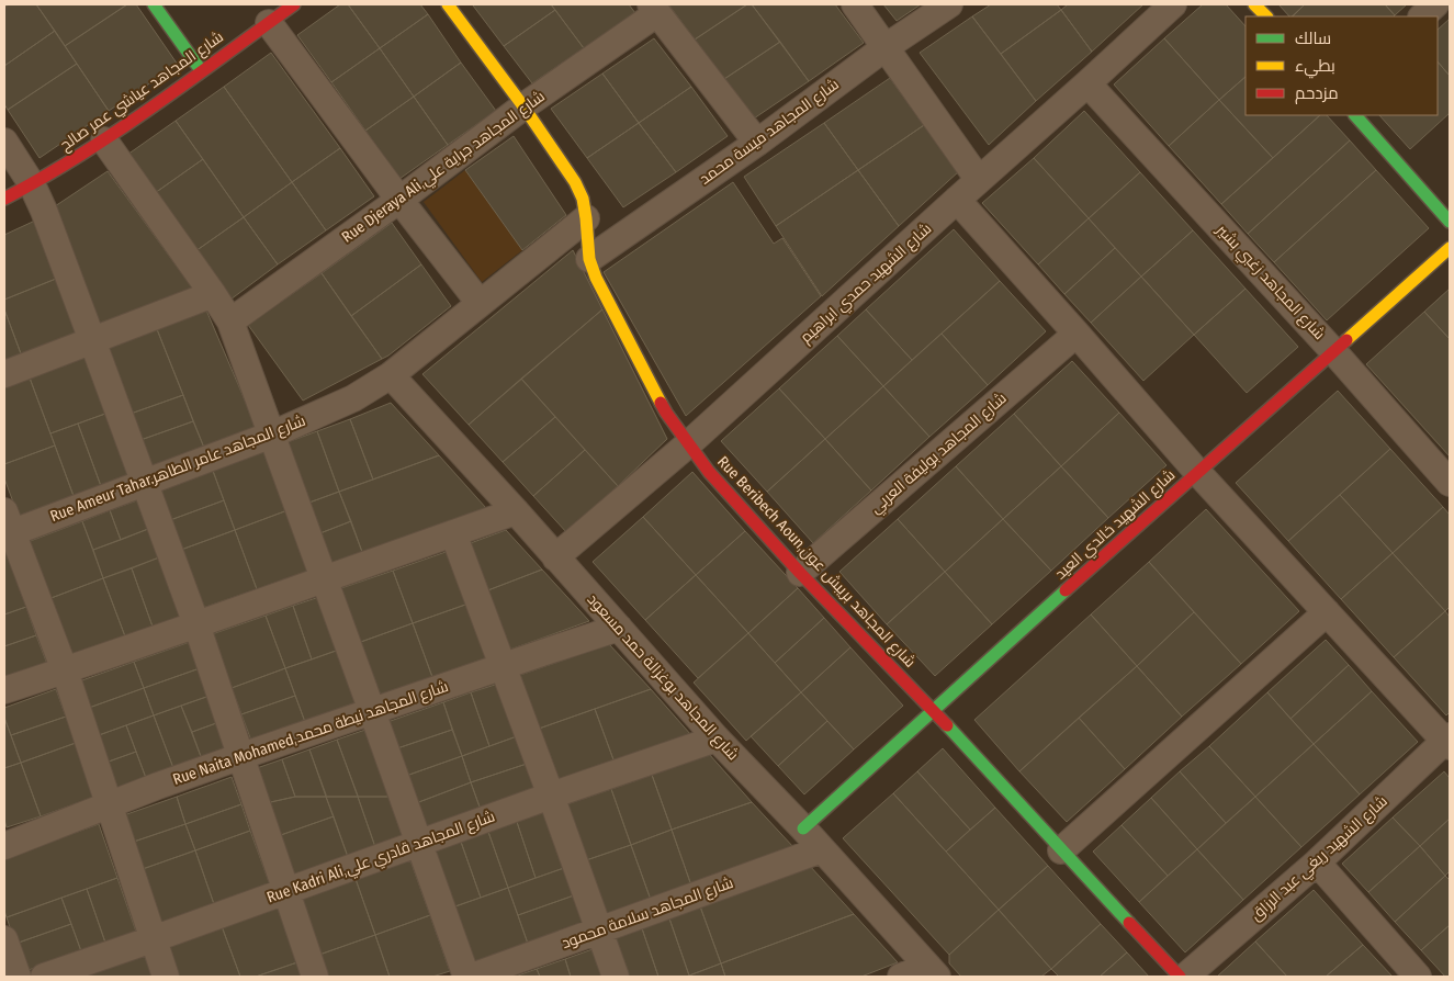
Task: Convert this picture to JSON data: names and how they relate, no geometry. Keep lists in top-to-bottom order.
{
  "streets": {
    "street": [
      "شارع المجاهد عياشي عمر صالح",
      "شارع المجاهد ميسة محمد",
      "Rue Djeraya Ali,شارع المجاهد جراية علي",
      "شارع المجاهد زغبي بشير",
      "شارع الشهيد حمدي ابراهيم",
      "شارع المجاهد بوليفة العربي",
      "Rue Ameur Tahar,شارع المجاهد عامر الطاهر",
      "شارع الشهيد خالدي العيد",
      "Rue Beribech Aoun,شارع المجاهد بريبش عون",
      "شارع المجاهد بوغزالة حمد مسعود",
      "Rue Naita Mohamed,شارع المجاهد نيطة محمد",
      "Rue Kadri Ali,شارع المجاهد قادري علي",
      "شارع الشهيد ريغي عبد الرزاق",
      "شارع المجاهد سلامة محمود"
    ]
  },
  "crossings": [
    ["شارع المجاهد ميسة محمد", "Rue Beribech Aoun,شارع المجاهد بريبش عون"],
    ["Rue Djeraya Ali,شارع المجاهد جراية علي", "Rue Beribech Aoun,شارع المجاهد بريبش عون"],
    ["شارع المجاهد زغبي بشير", "شارع الشهيد حمدي ابراهيم"],
    ["شارع المجاهد زغبي بشير", "شارع الشهيد خالدي العيد"],
    ["شارع الشهيد حمدي ابراهيم", "Rue Beribech Aoun,شارع المجاهد بريبش عون"],
    ["شارع الشهيد حمدي ابراهيم", "شارع المجاهد بوغزالة حمد مسعود"],
    ["شارع المجاهد بوليفة العربي", "Rue Beribech Aoun,شارع المجاهد بريبش عون"],
    ["Rue Ameur Tahar,شارع المجاهد عامر الطاهر", "Rue Beribech Aoun,شارع المجاهد بريبش عون"],
    ["Rue Ameur Tahar,شارع المجاهد عامر الطاهر", "شارع المجاهد بوغزالة حمد مسعود"],
    ["شارع الشهيد خالدي العيد", "Rue Beribech Aoun,شارع المجاهد بريبش عون"],
    ["شارع الشهيد خالدي العيد", "شارع المجاهد بوغزالة حمد مسعود"],
    ["شارع المجاهد بوغزالة حمد مسعود", "Rue Naita Mohamed,شارع المجاهد نيطة محمد"],
    ["شارع المجاهد بوغزالة حمد مسعود", "Rue Kadri Ali,شارع المجاهد قادري علي"],
    ["شارع المجاهد بوغزالة حمد مسعود", "شارع المجاهد سلامة محمود"]
  ],
  "legend": ["سالك", "بطيء", "مزدحم"]
}
